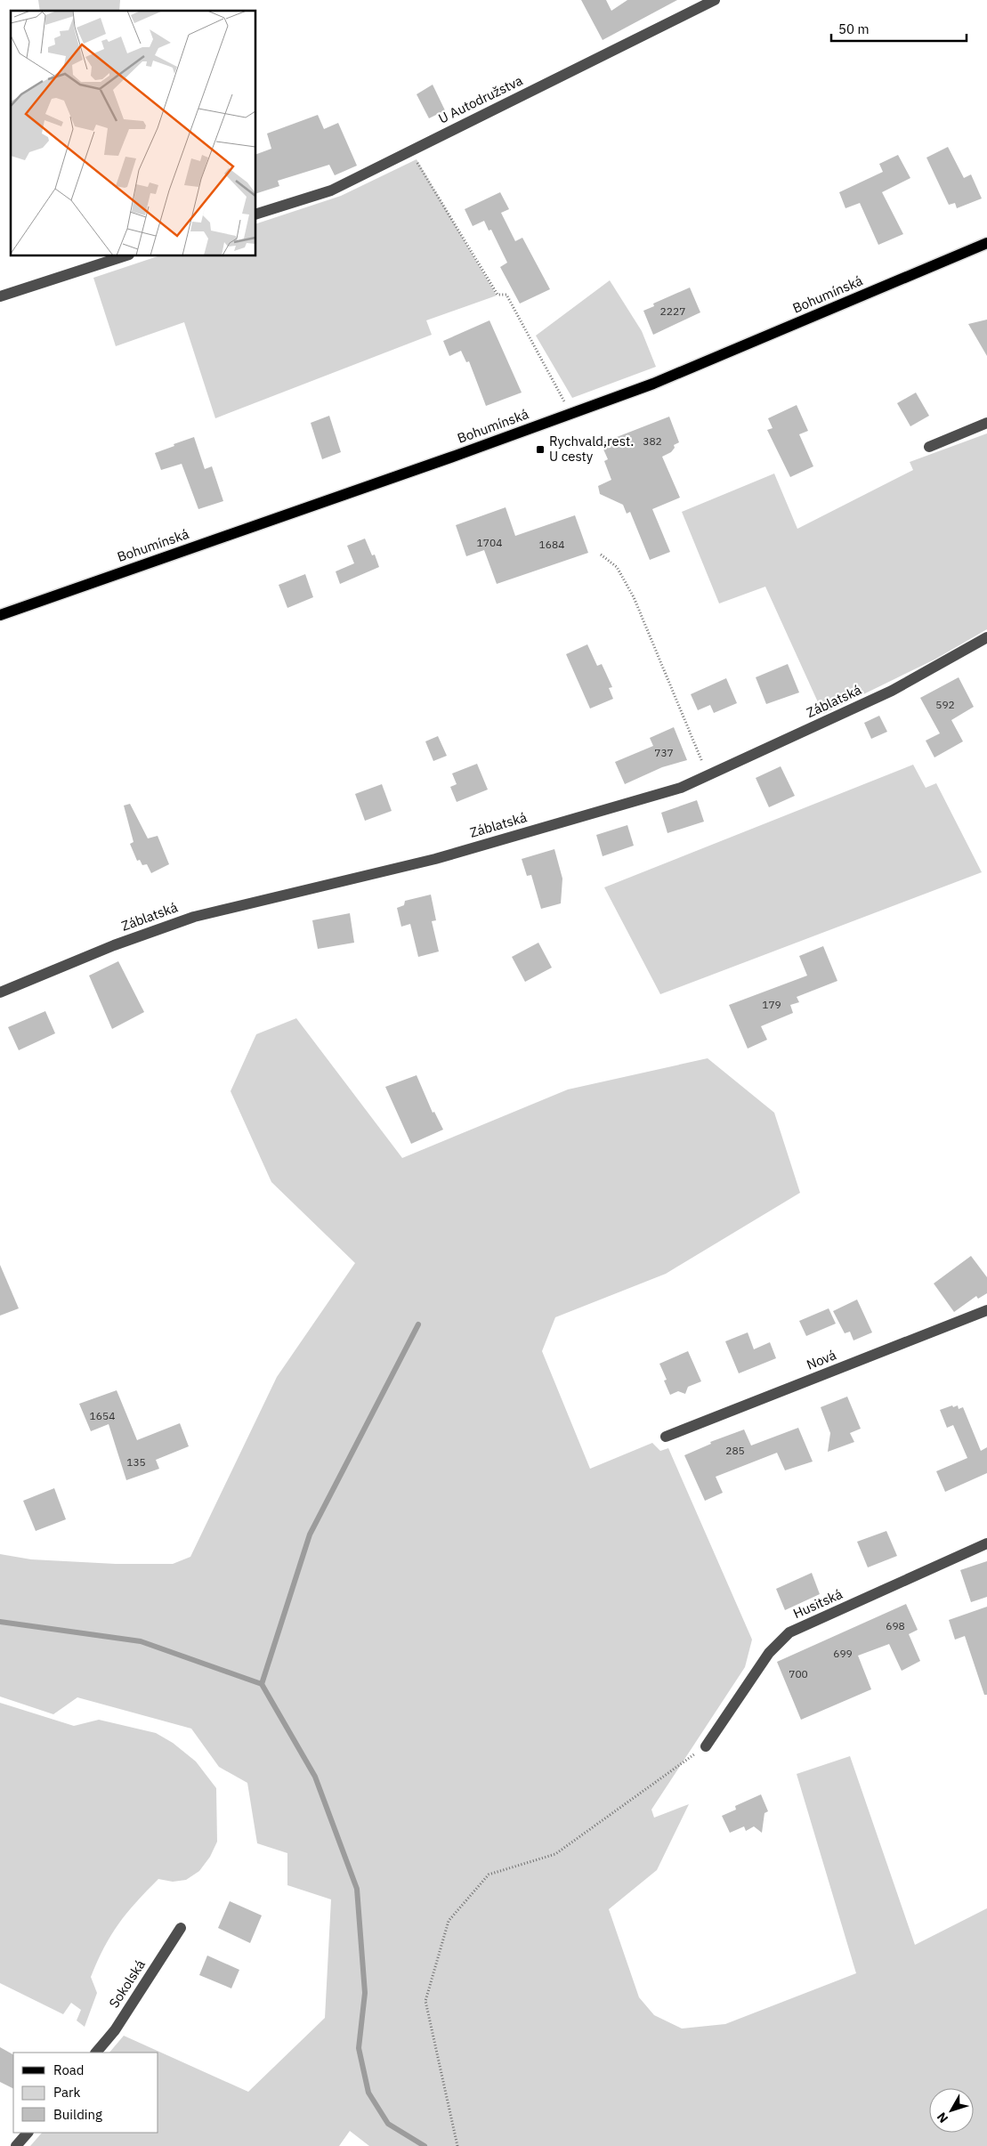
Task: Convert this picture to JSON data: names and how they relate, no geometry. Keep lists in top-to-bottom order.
{
  "streets": {
    "main road": ["Bohumínská"],
    "street": [
      "U Autodružstva",
      "Záblatská",
      "Nová",
      "Husitská",
      "Sokolská"
    ]
  },
  "places": {
    "transit": ["Rychvald,rest. U cesty"]
  },
  "house_numbers": [
    "2227",
    "382",
    "1704",
    "1684",
    "592",
    "737",
    "179",
    "1654",
    "285",
    "135",
    "698",
    "699",
    "700"
  ],
  "legend": ["Road", "Park", "Building"],
  "scale_bar": "50 m",
  "north": "bottom left"
}
